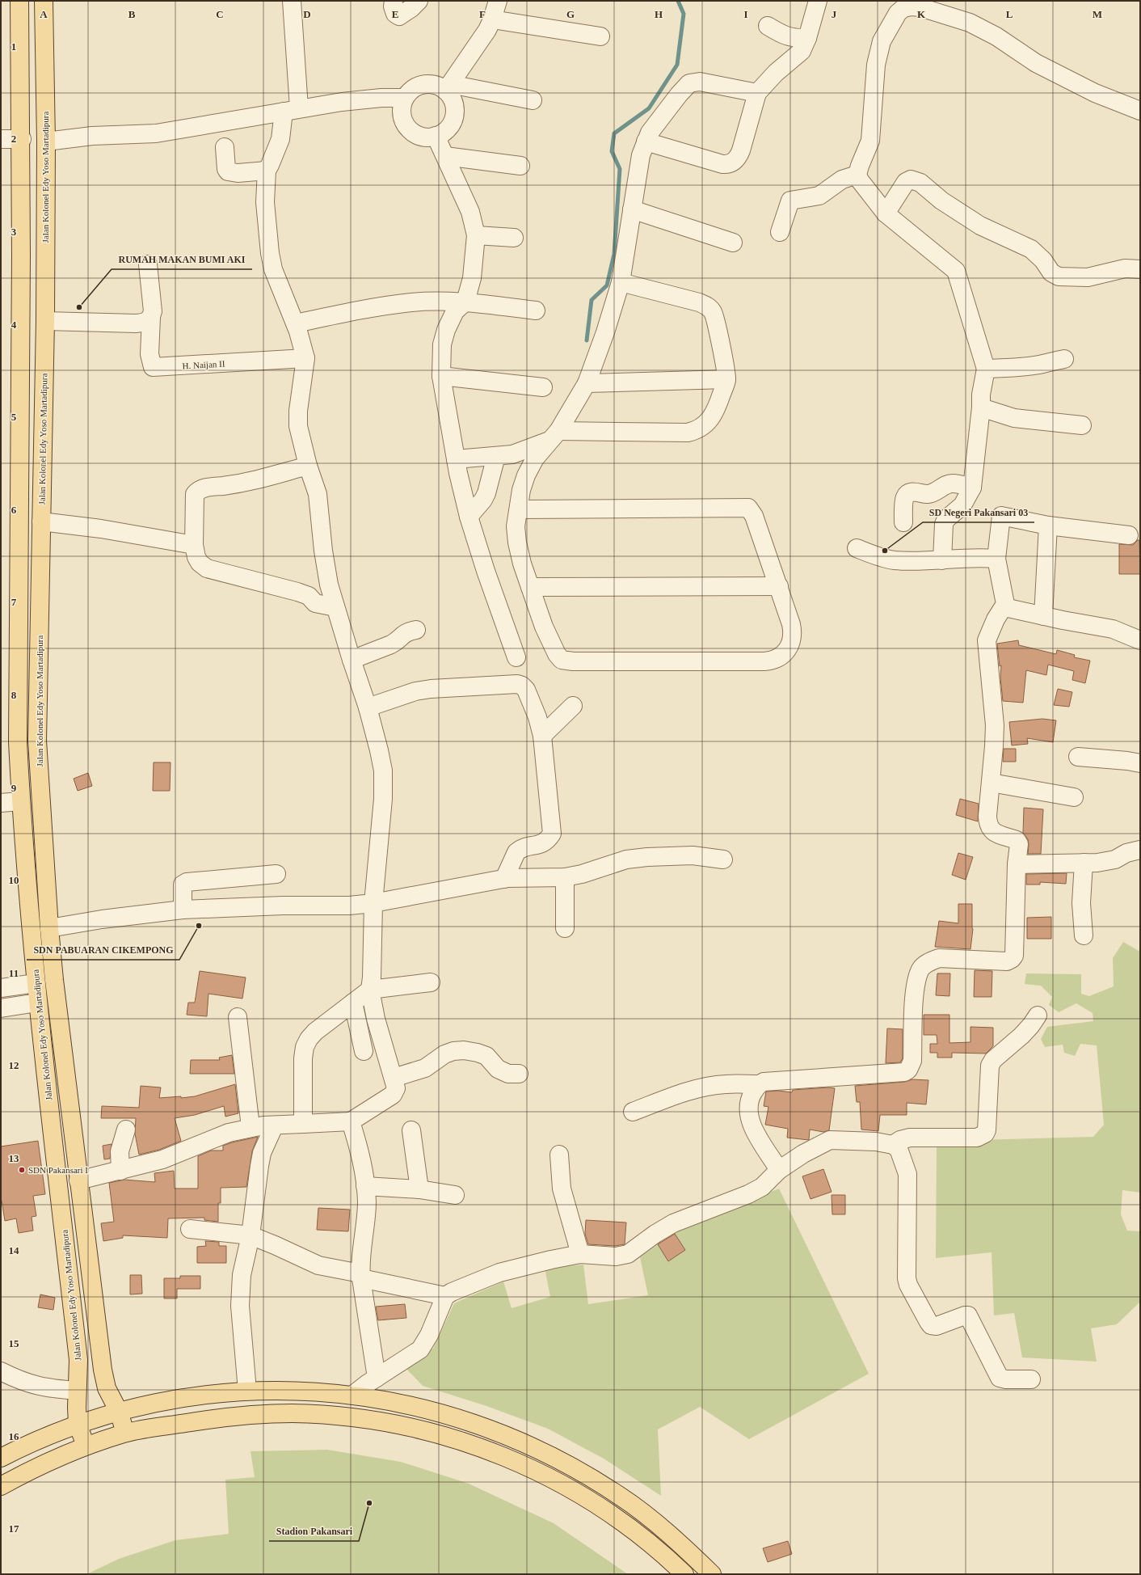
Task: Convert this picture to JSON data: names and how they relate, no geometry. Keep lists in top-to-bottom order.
{
  "streets": {
    "main road": ["Jalan Kolonel Edy Yoso Martadipura"],
    "street": ["H. Naijan II"]
  },
  "places": [
    "RUMAH MAKAN BUMI AKI",
    "SD Negeri Pakansari 03",
    "SDN PABUARAN CIKEMPONG",
    "SDN Pakansari I",
    "Stadion Pakansari"
  ],
  "grid": {
    "columns": [
      "A",
      "B",
      "C",
      "D",
      "E",
      "F",
      "G",
      "H",
      "I",
      "J",
      "K",
      "L",
      "M"
    ],
    "rows": [
      "1",
      "2",
      "3",
      "4",
      "5",
      "6",
      "7",
      "8",
      "9",
      "10",
      "11",
      "12",
      "13",
      "14",
      "15",
      "16",
      "17"
    ]
  }
}
